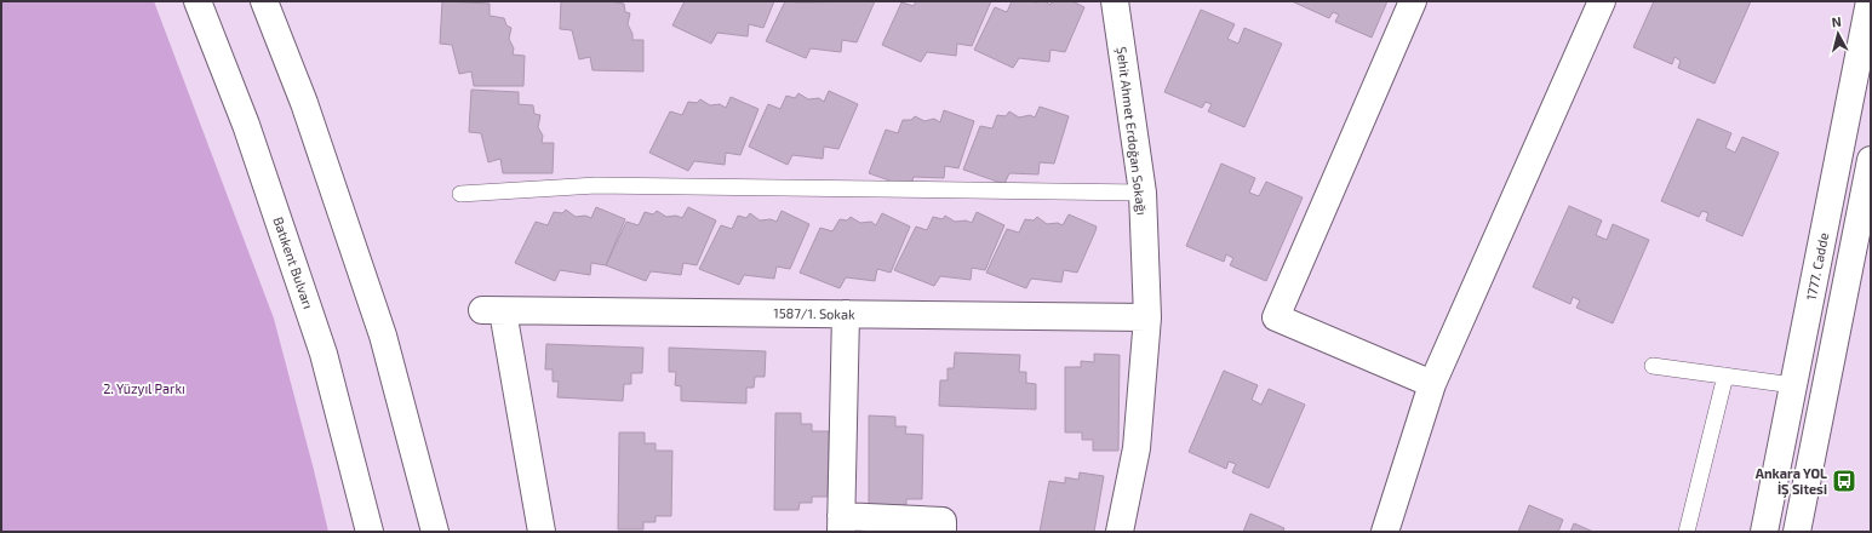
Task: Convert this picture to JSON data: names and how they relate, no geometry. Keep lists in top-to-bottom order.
{
  "streets": {
    "street": [
      "Şehit Ahmet Erdoğan Sokağı",
      "Batıkent Bulvarı",
      "1777. Cadde",
      "1587/1. Sokak"
    ]
  },
  "crossings": [
    ["Şehit Ahmet Erdoğan Sokağı", "1587/1. Sokak"]
  ],
  "parks": ["2. Yüzyıl Parkı"],
  "places": {
    "bus stop": ["Ankara YOL İŞ Sitesi"]
  },
  "north": "top"
}
